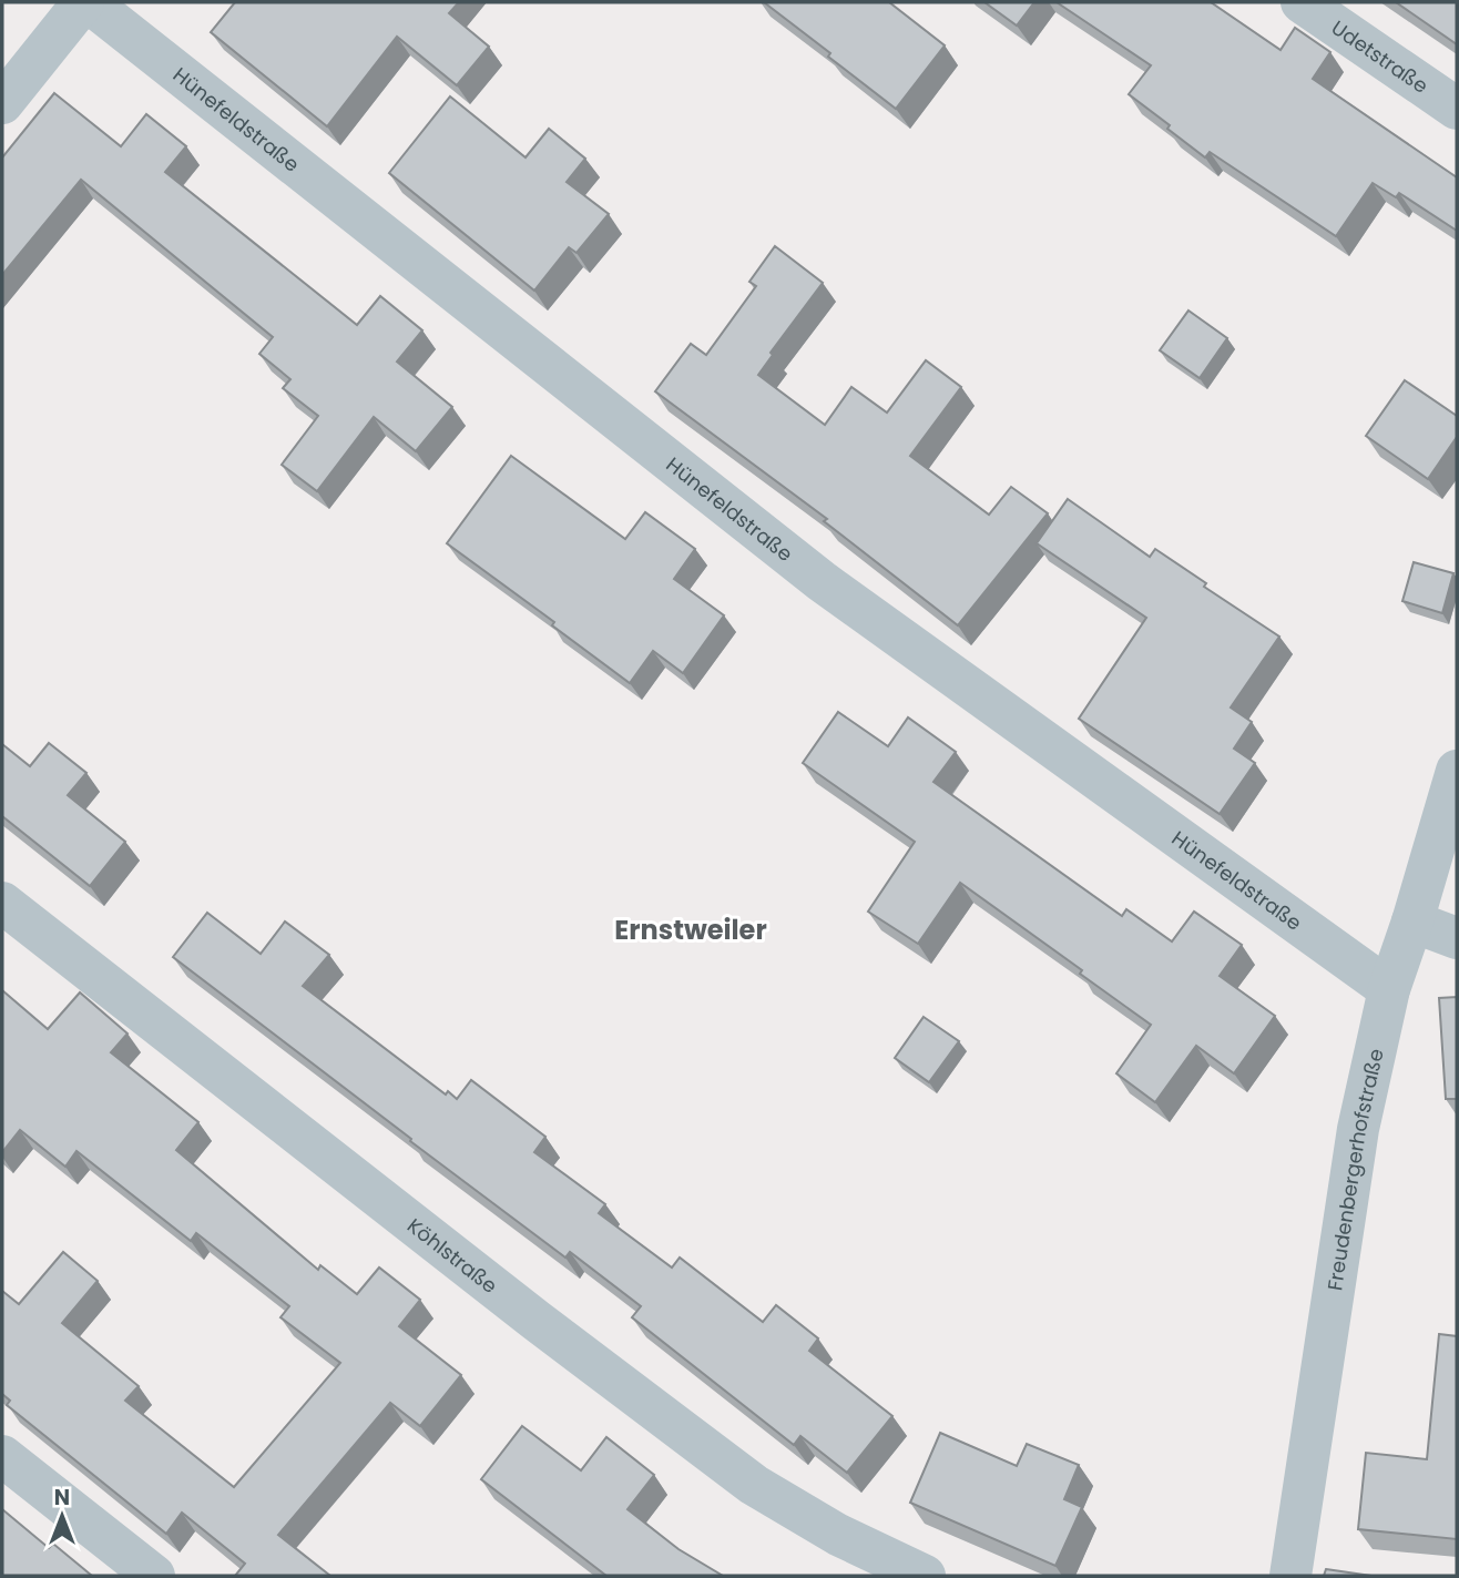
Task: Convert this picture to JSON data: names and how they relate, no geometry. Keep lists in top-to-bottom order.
{
  "streets": {
    "street": [
      "Udetstraße",
      "Hünefeldstraße",
      "Freudenbergerhofstraße",
      "Köhlstraße"
    ]
  },
  "crossings": [
    ["Hünefeldstraße", "Freudenbergerhofstraße"]
  ],
  "districts": ["Ernstweiler"],
  "north": "top"
}
